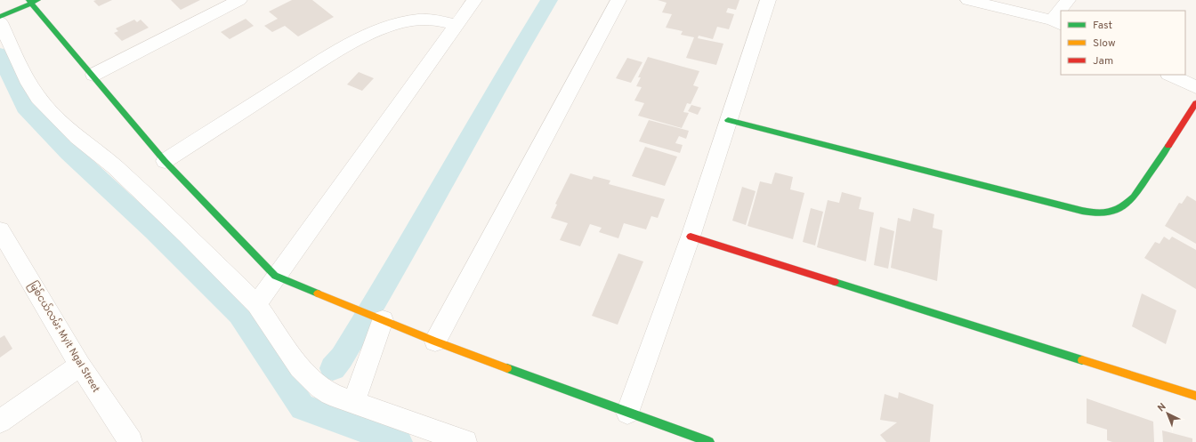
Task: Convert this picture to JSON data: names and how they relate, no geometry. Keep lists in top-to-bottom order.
{
  "streets": {
    "street": ["မြစ်ငယ်လမ်း Myit Ngal Street"]
  },
  "legend": ["Fast", "Slow", "Jam"],
  "north": "top left"
}
